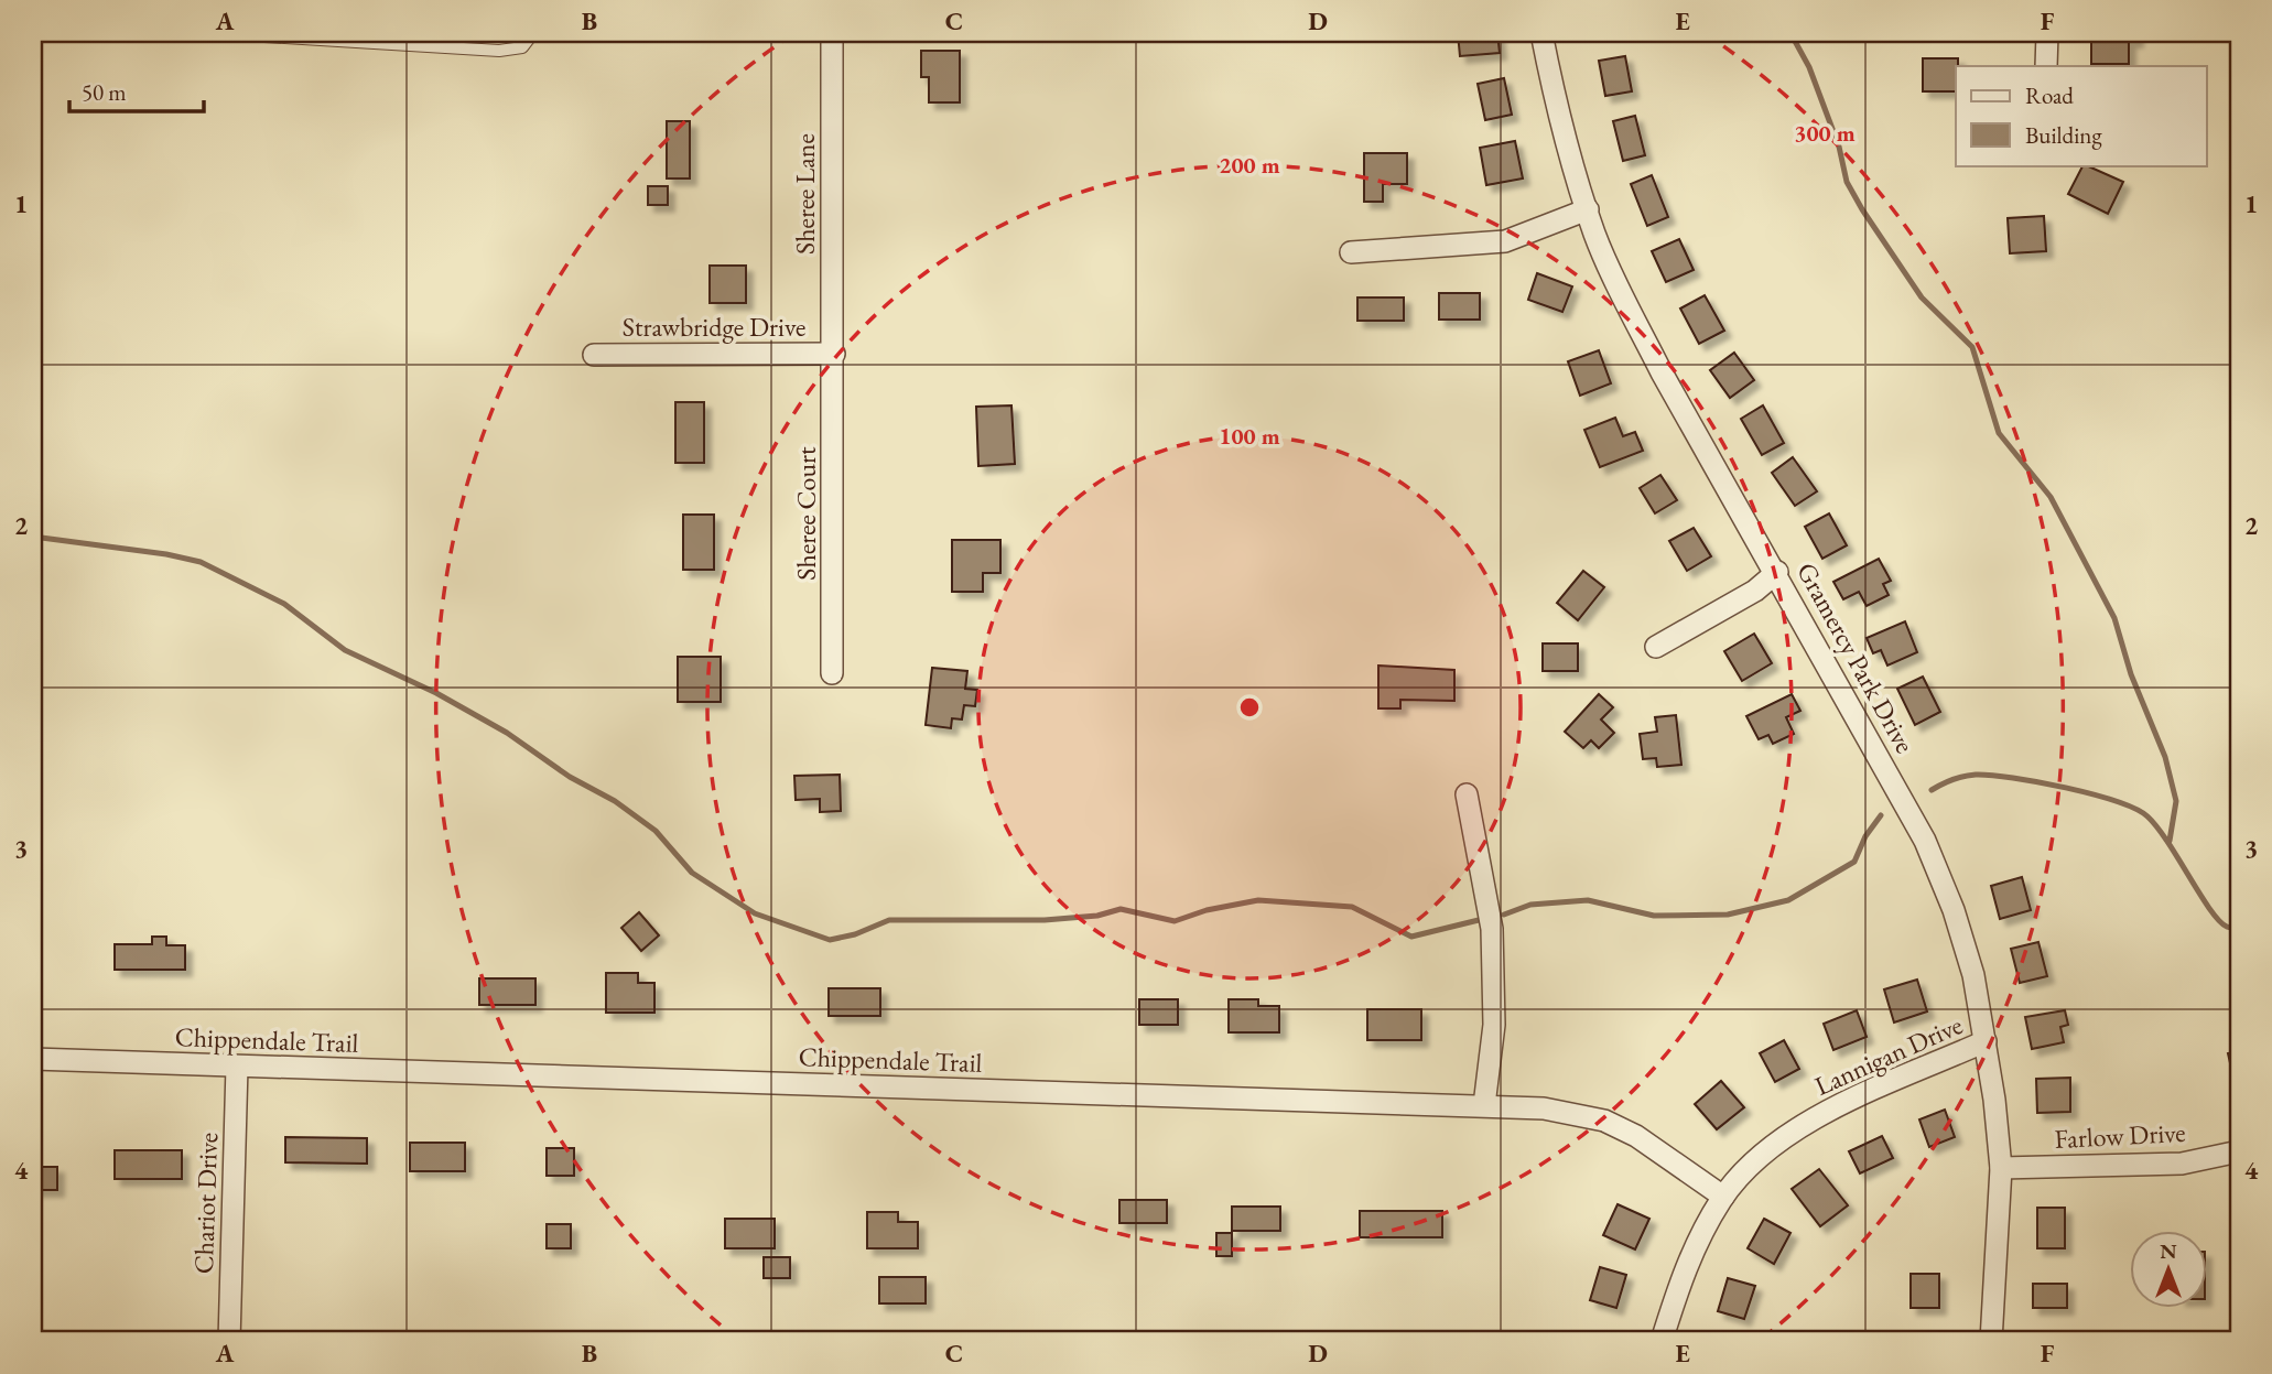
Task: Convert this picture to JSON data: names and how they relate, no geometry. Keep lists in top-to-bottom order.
{
  "streets": {
    "street": [
      "Sheree Lane",
      "Strawbridge Drive",
      "Sheree Court",
      "Gramercy Park Drive",
      "Chippendale Trail",
      "Lannigan Drive",
      "Farlow Drive",
      "Chariot Drive"
    ]
  },
  "crossings": [
    ["Sheree Lane", "Strawbridge Drive"],
    ["Sheree Lane", "Sheree Court"],
    ["Strawbridge Drive", "Sheree Court"],
    ["Gramercy Park Drive", "Lannigan Drive"],
    ["Gramercy Park Drive", "Farlow Drive"],
    ["Chippendale Trail", "Lannigan Drive"],
    ["Chippendale Trail", "Chariot Drive"]
  ],
  "legend": ["Road", "Building"],
  "scale_bar": "50 m",
  "north": "top",
  "grid": {
    "columns": [
      "A",
      "B",
      "C",
      "D",
      "E",
      "F"
    ],
    "rows": [
      "1",
      "2",
      "3",
      "4"
    ]
  },
  "rings": ["300 m", "200 m", "100 m"]
}
